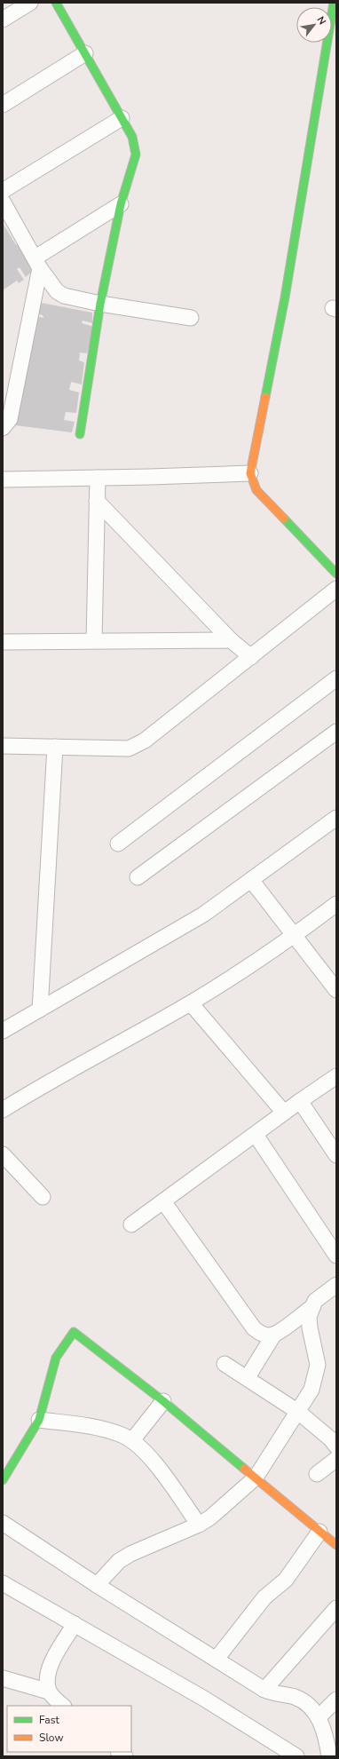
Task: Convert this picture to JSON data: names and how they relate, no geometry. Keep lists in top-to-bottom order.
{
  "legend": ["Fast", "Slow"],
  "north": "top right"
}
